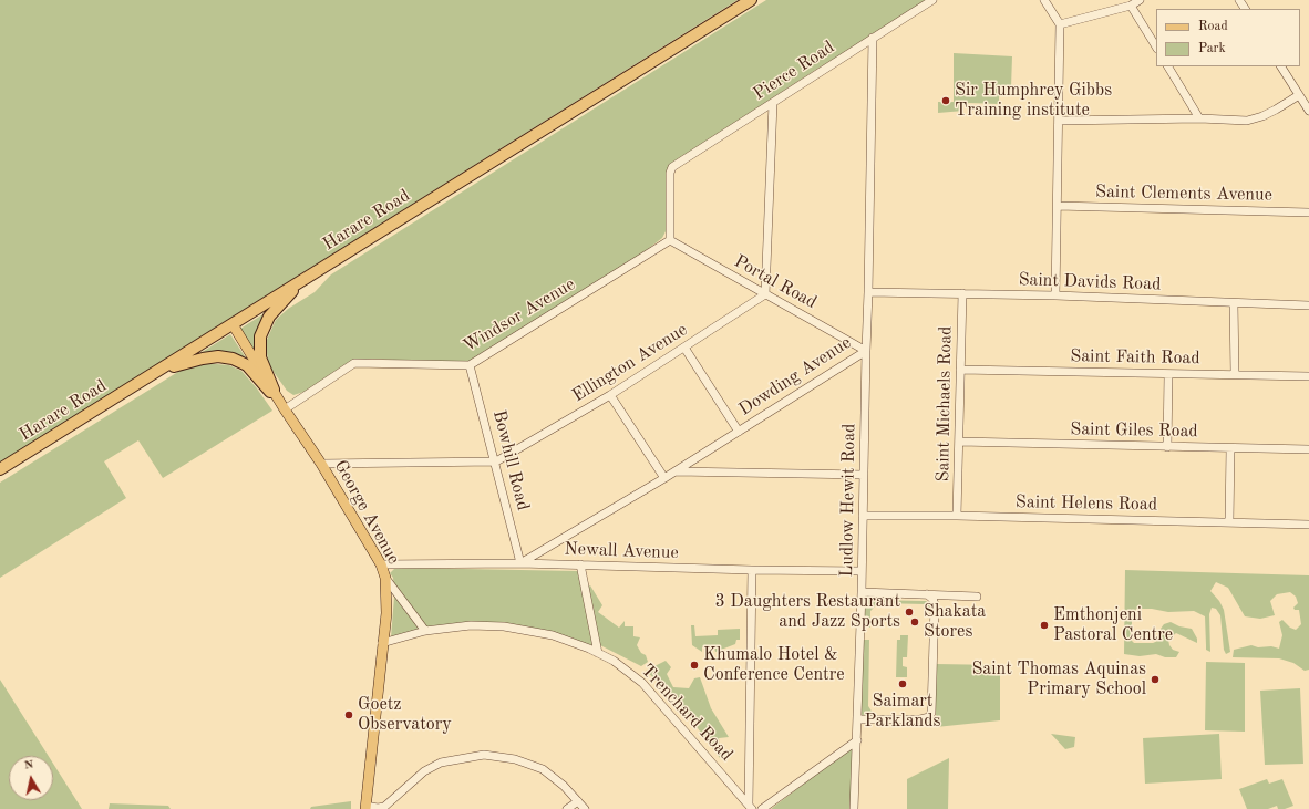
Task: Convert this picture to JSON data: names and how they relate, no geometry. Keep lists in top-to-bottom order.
{
  "streets": {
    "highway": ["Harare Road"],
    "main road": ["George Avenue"],
    "street": [
      "Pierce Road",
      "Saint Clements Avenue",
      "Portal Road",
      "Saint Davids Road",
      "Windsor Avenue",
      "Saint Faith Road",
      "Ellington Avenue",
      "Dowding Avenue",
      "Saint Michaels Road",
      "Saint Giles Road",
      "Bowhill Road",
      "Ludlow Hewit Road",
      "Saint Helens Road",
      "Newall Avenue",
      "Trenchard Road"
    ]
  },
  "crossings": [
    ["Pierce Road", "Portal Road"],
    ["Pierce Road", "Windsor Avenue"],
    ["Pierce Road", "Dowding Avenue"],
    ["Harare Road", "George Avenue"],
    ["Portal Road", "Windsor Avenue"],
    ["Portal Road", "Ellington Avenue"],
    ["Portal Road", "Dowding Avenue"],
    ["Portal Road", "Ludlow Hewit Road"],
    ["Saint Davids Road", "Dowding Avenue"],
    ["Saint Davids Road", "Saint Michaels Road"],
    ["Windsor Avenue", "Bowhill Road"],
    ["Windsor Avenue", "George Avenue"],
    ["Saint Faith Road", "Saint Michaels Road"],
    ["Ellington Avenue", "Bowhill Road"],
    ["Ellington Avenue", "George Avenue"],
    ["Dowding Avenue", "Bowhill Road"],
    ["Dowding Avenue", "Ludlow Hewit Road"],
    ["Dowding Avenue", "Newall Avenue"],
    ["Saint Michaels Road", "Saint Giles Road"],
    ["Saint Michaels Road", "Saint Helens Road"],
    ["Bowhill Road", "Newall Avenue"],
    ["Ludlow Hewit Road", "Saint Helens Road"],
    ["Ludlow Hewit Road", "Newall Avenue"],
    ["George Avenue", "Newall Avenue"],
    ["George Avenue", "Trenchard Road"]
  ],
  "places": [
    "Sir Humphrey Gibbs Training institute",
    "3 Daughters Restaurant and Jazz Sports",
    "Shakata Stores",
    "Emthonjeni Pastoral Centre",
    "Khumalo Hotel & Conference Centre",
    "Saint Thomas Aquinas Primary School",
    "Saimart Parklands",
    "Goetz Observatory"
  ],
  "legend": ["Road", "Park"],
  "north": "top"
}
